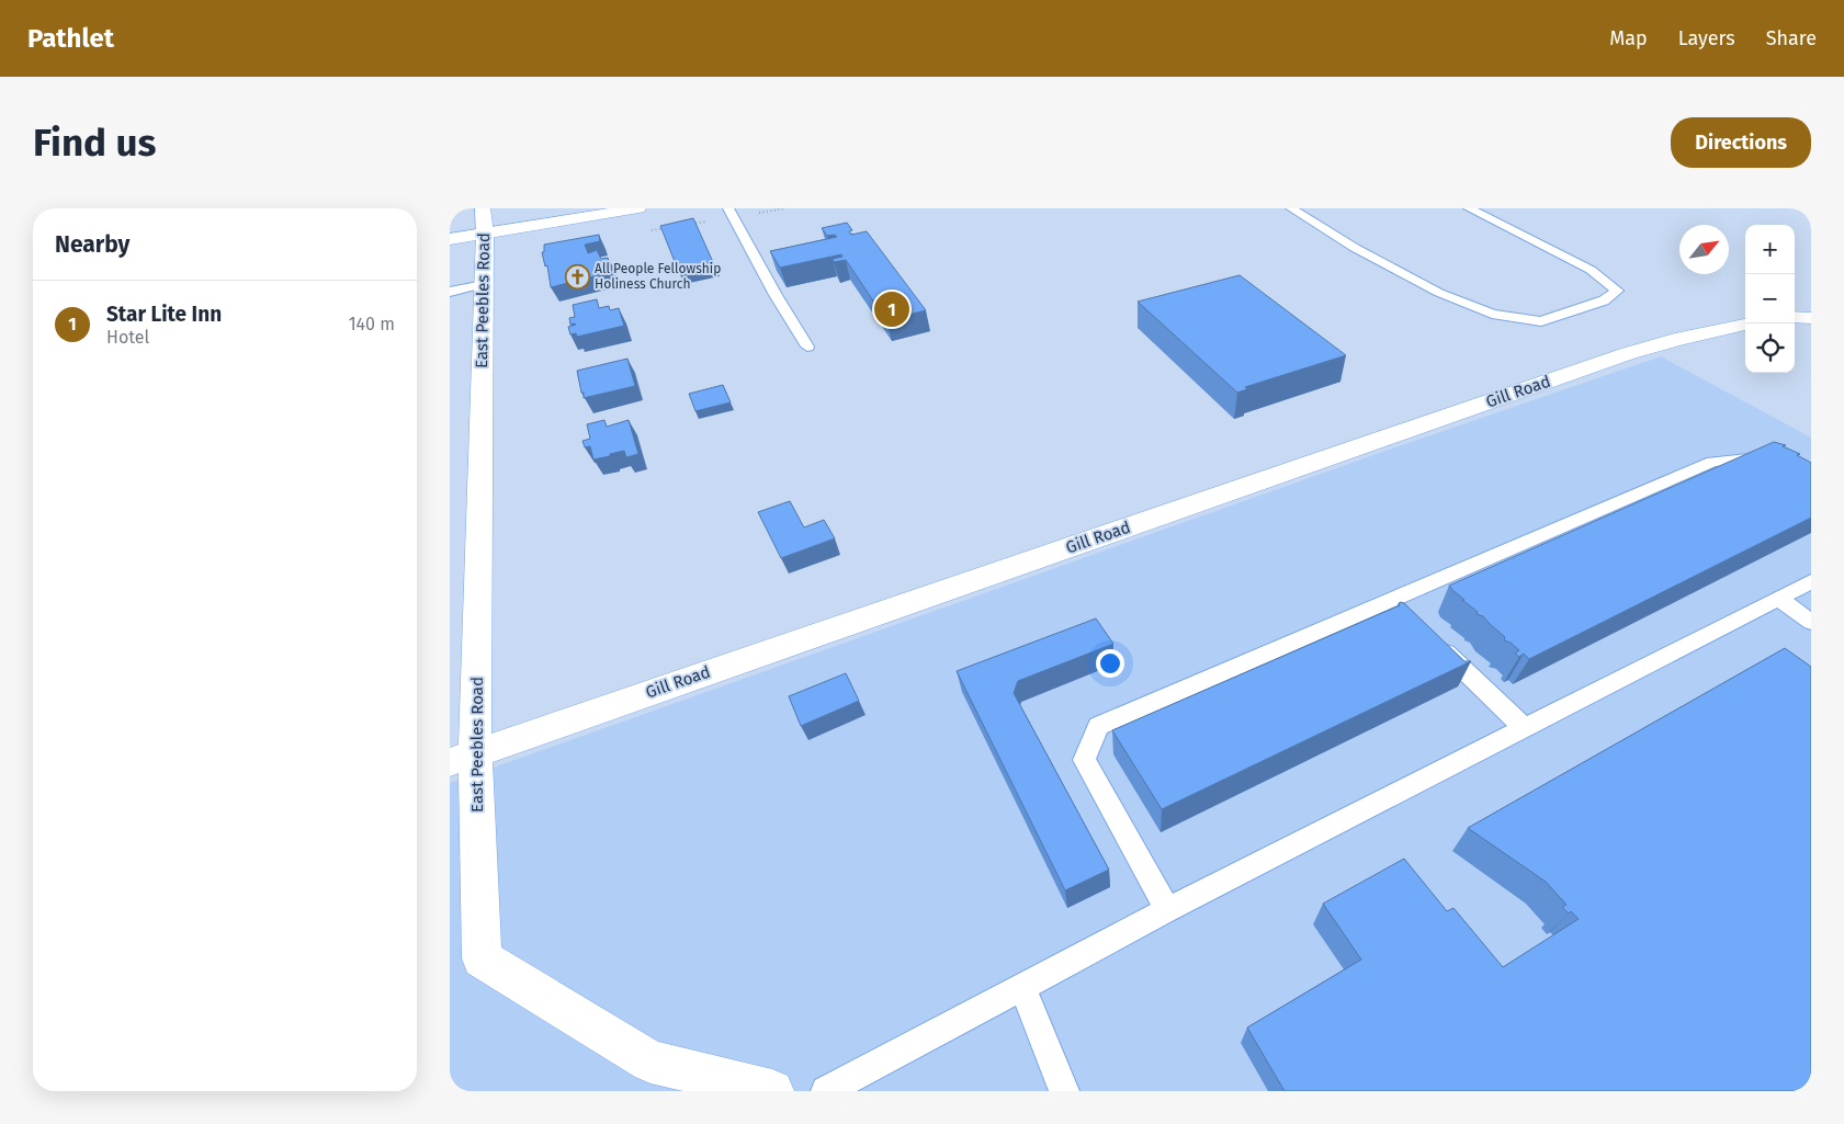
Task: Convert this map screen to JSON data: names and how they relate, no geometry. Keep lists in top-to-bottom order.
{
  "streets": {
    "main road": ["East Peebles Road", "Gill Road"]
  },
  "crossings": [
    ["East Peebles Road", "Gill Road"]
  ],
  "places": {
    "church": ["All People Fellowship Holiness Church"]
  },
  "north": "top right",
  "page": {
    "header": "Pathlet",
    "nav": ["Map", "Layers", "Share"],
    "buttons": "Directions",
    "title": "Find us",
    "heading": "Nearby",
    "map_buttons": ["+", "−"],
    "list": [
      {
        "mark": "1",
        "name": "Star Lite Inn",
        "note": "Hotel",
        "value": "140 m"
      }
    ],
    "pins": "1"
  }
}
